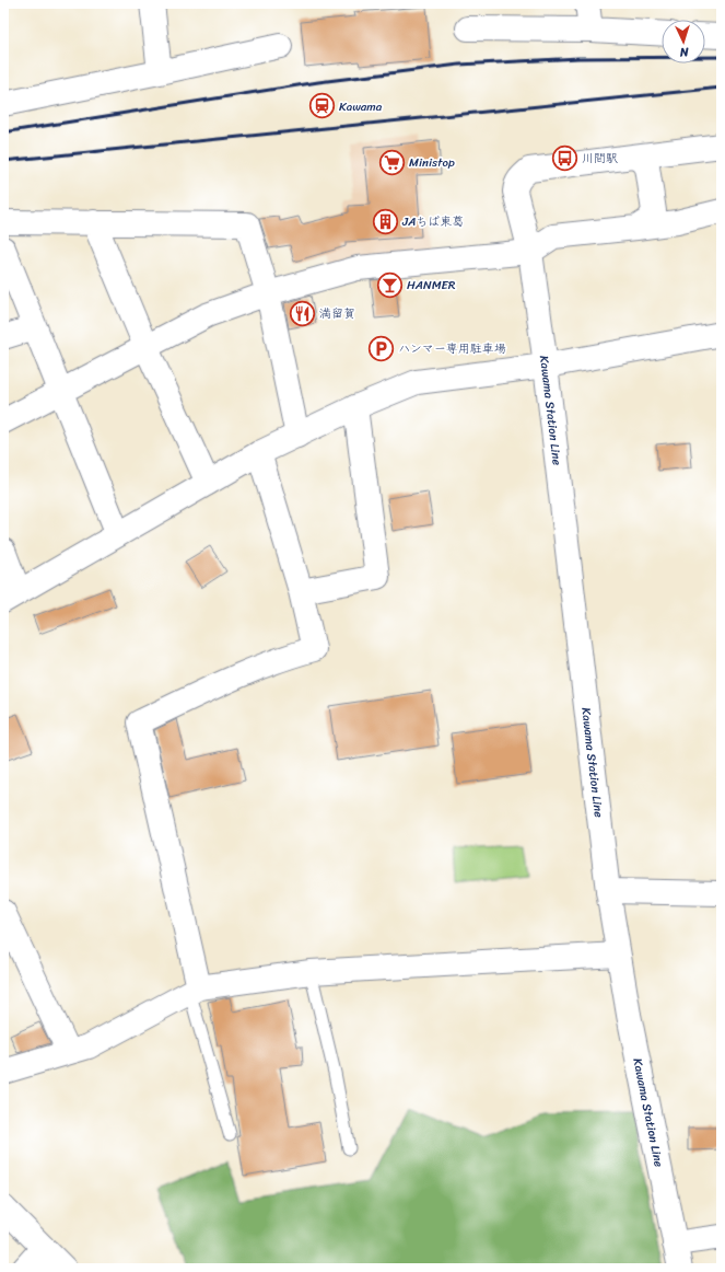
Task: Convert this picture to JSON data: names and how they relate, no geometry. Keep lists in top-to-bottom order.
{
  "streets": {
    "street": ["Kawama Station Line"]
  },
  "places": {
    "station": ["Kawama"],
    "bus stop": ["川間駅"],
    "supermarket": ["Ministop"],
    "building": ["JAちば東葛"],
    "bar": ["HANMER"],
    "restaurant": ["満留賀"],
    "parking": ["ハンマー専用駐車場"]
  },
  "north": "bottom"
}
